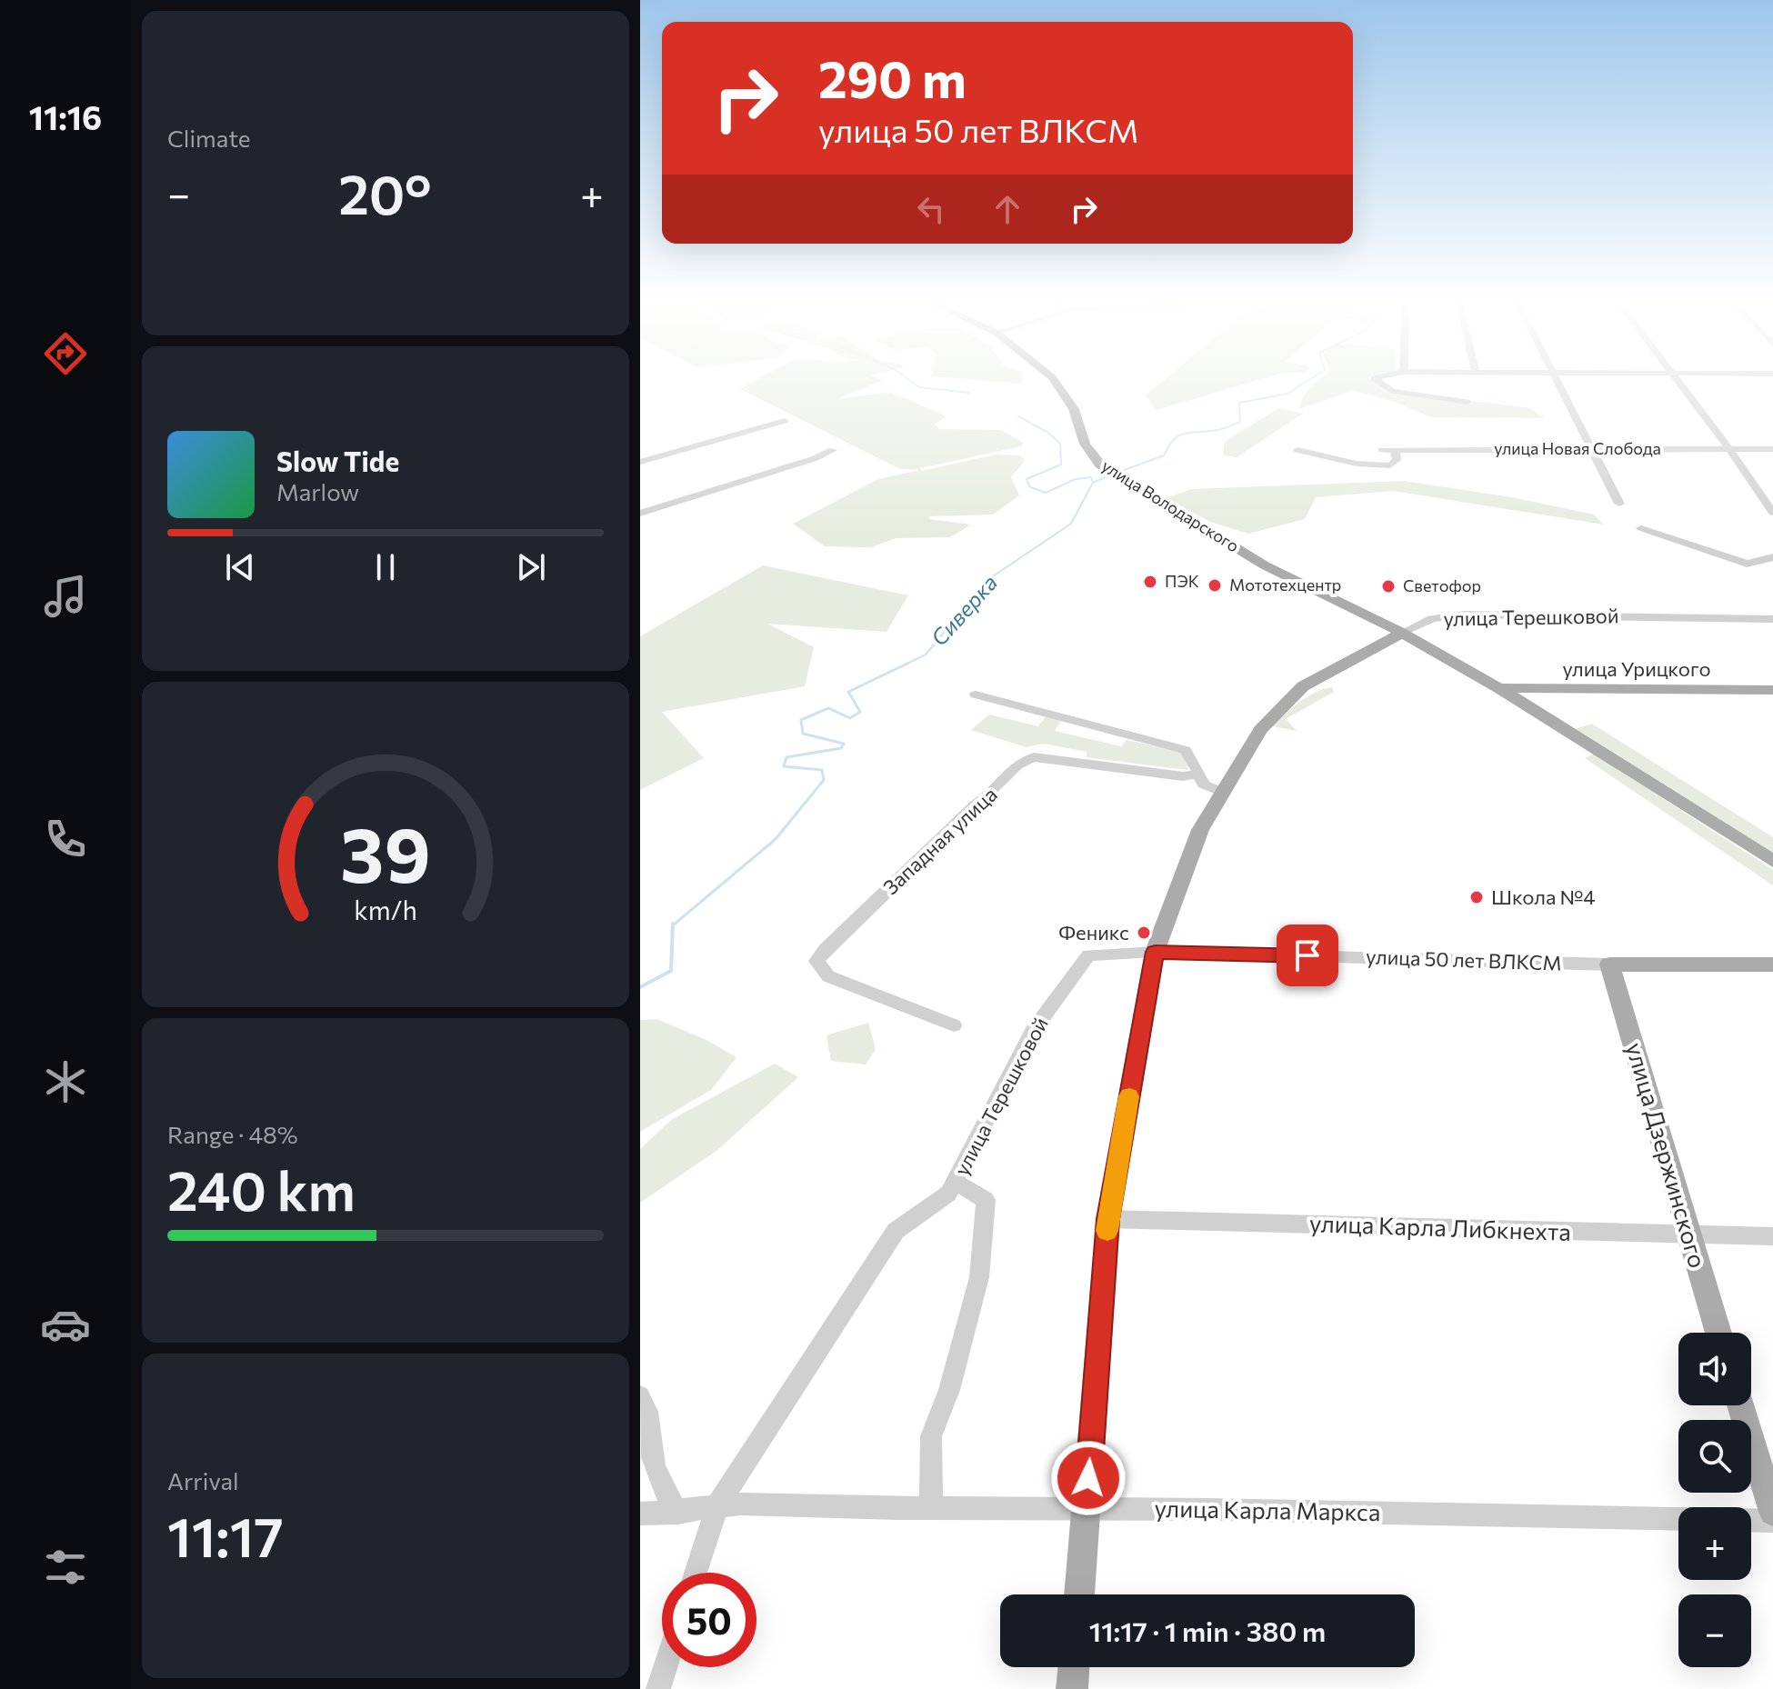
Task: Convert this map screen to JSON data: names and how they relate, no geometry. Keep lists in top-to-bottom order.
{
  "streets": {
    "main road": [
      "улица Володарского",
      "улица Терешковой",
      "улица Урицкого",
      "улица 50 лет ВЛКСМ",
      "улица Дзержинского"
    ],
    "street": [
      "улица Новая Слобода",
      "Западная улица",
      "улица Карла Либкнехта",
      "улица Карла Маркса"
    ]
  },
  "crossings": [
    ["улица Володарского", "улица Терешковой"],
    ["улица Терешковой", "улица 50 лет ВЛКСМ"],
    ["улица Терешковой", "улица Карла Маркса"],
    ["улица 50 лет ВЛКСМ", "улица Дзержинского"],
    ["улица Дзержинского", "улица Карла Либкнехта"]
  ],
  "water": ["Сиверка"],
  "places": [
    "ПЭК",
    "Мототехцентр",
    "Светофор",
    "Школа №4",
    "Феникс"
  ],
  "page": {
    "tabs": "11:16",
    "tile": [
      "Climate",
      ["Range · 48%", "240 km"],
      ["Arrival", "11:17"]
    ],
    "turn": ["290 m", "улица 50 лет ВЛКСМ"],
    "heat": ["−", "20°", "+"],
    "song": ["Slow Tide", "Marlow"],
    "map_buttons": ["+", "−"],
    "limit": "50",
    "trip": "11:17 · 1 min · 380 m",
    "gauge": ["39", "km/h"]
  }
}
